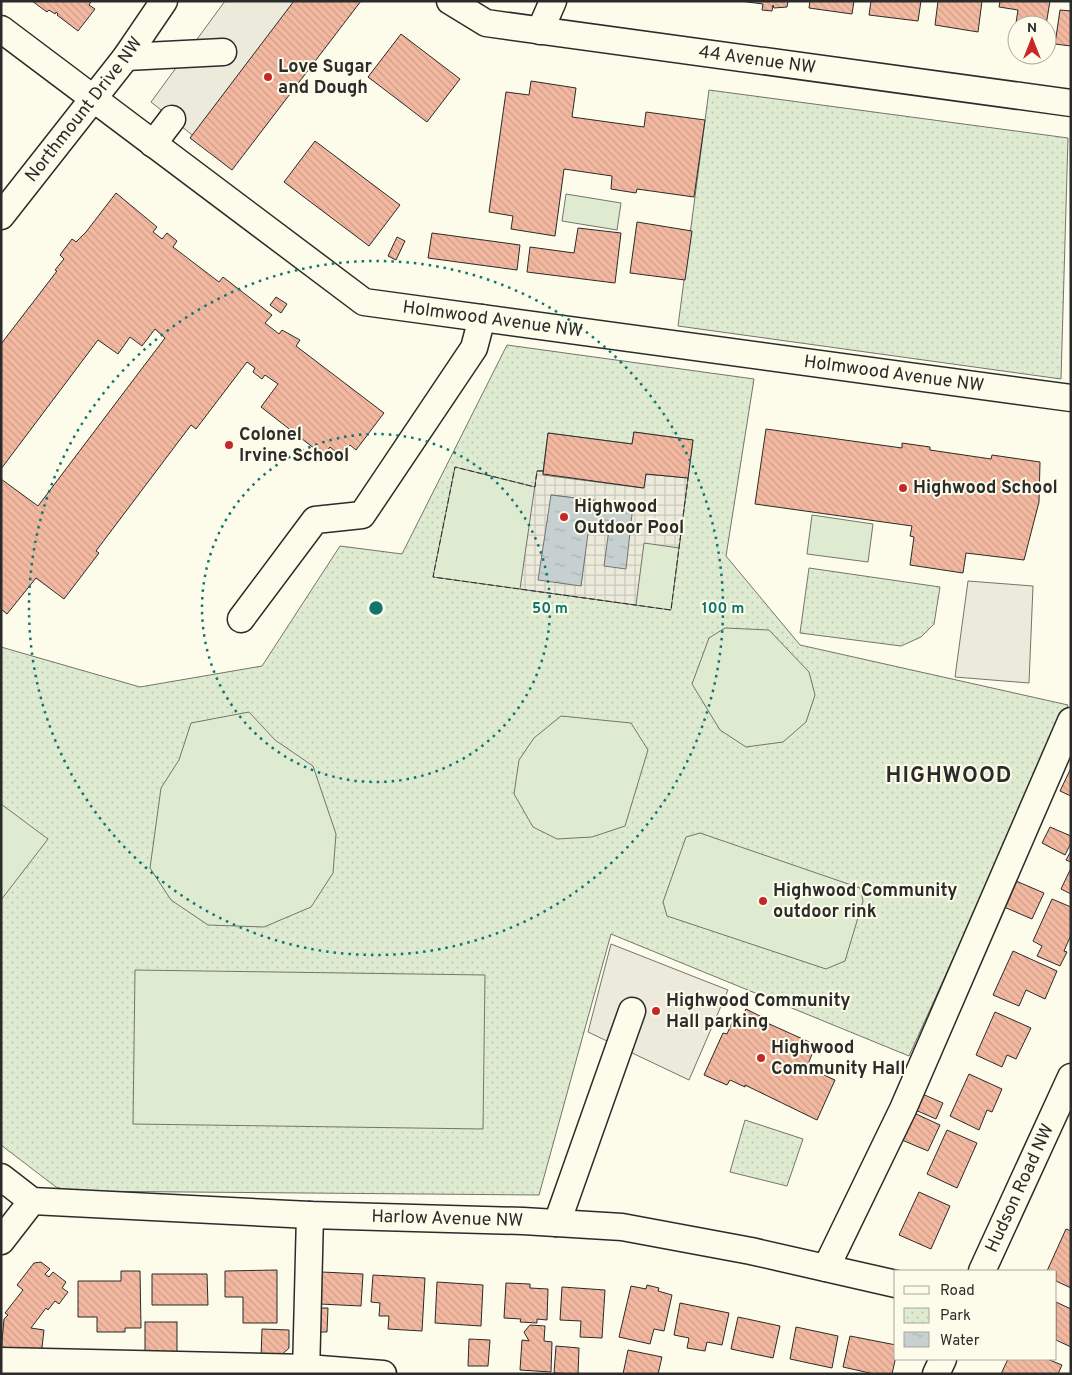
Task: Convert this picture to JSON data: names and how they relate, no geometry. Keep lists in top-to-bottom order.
{
  "streets": {
    "street": [
      "44 Avenue NW",
      "Northmount Drive NW",
      "Holmwood Avenue NW",
      "Hudson Road NW",
      "Harlow Avenue NW"
    ]
  },
  "crossings": [
    ["Northmount Drive NW", "Holmwood Avenue NW"]
  ],
  "districts": ["HIGHWOOD"],
  "places": [
    "Love Sugar and Dough",
    "Colonel Irvine School",
    "Highwood School",
    "Highwood Outdoor Pool",
    "Highwood Community outdoor rink",
    "Highwood Community Hall parking",
    "Highwood Community Hall"
  ],
  "legend": ["Road", "Park", "Water"],
  "north": "top",
  "rings": ["50 m", "100 m"]
}
